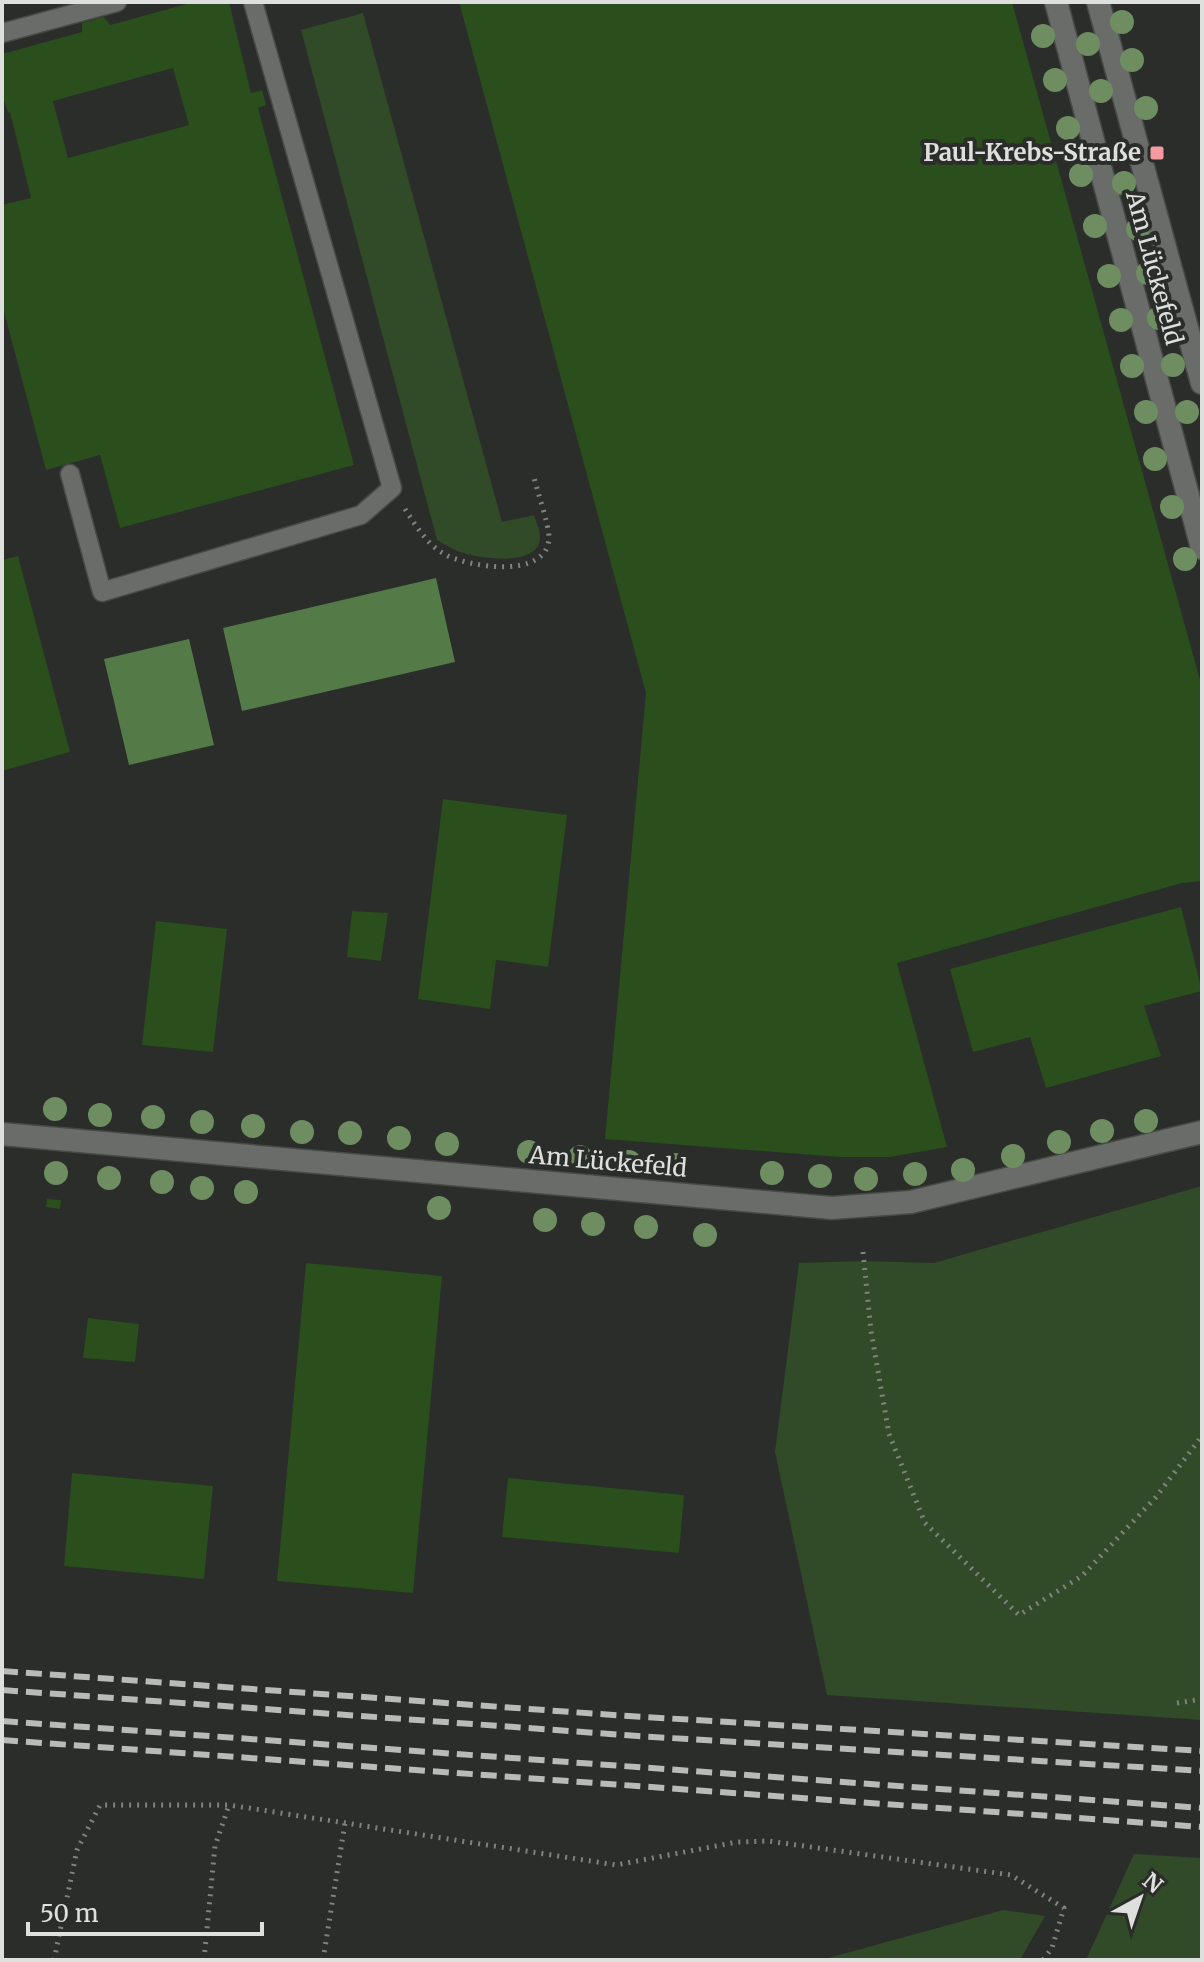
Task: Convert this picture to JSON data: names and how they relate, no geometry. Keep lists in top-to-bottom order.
{
  "streets": {
    "street": ["Am Lückefeld"]
  },
  "places": {
    "transit": ["Paul-Krebs-Straße"]
  },
  "scale_bar": "50 m",
  "north": "top right"
}
